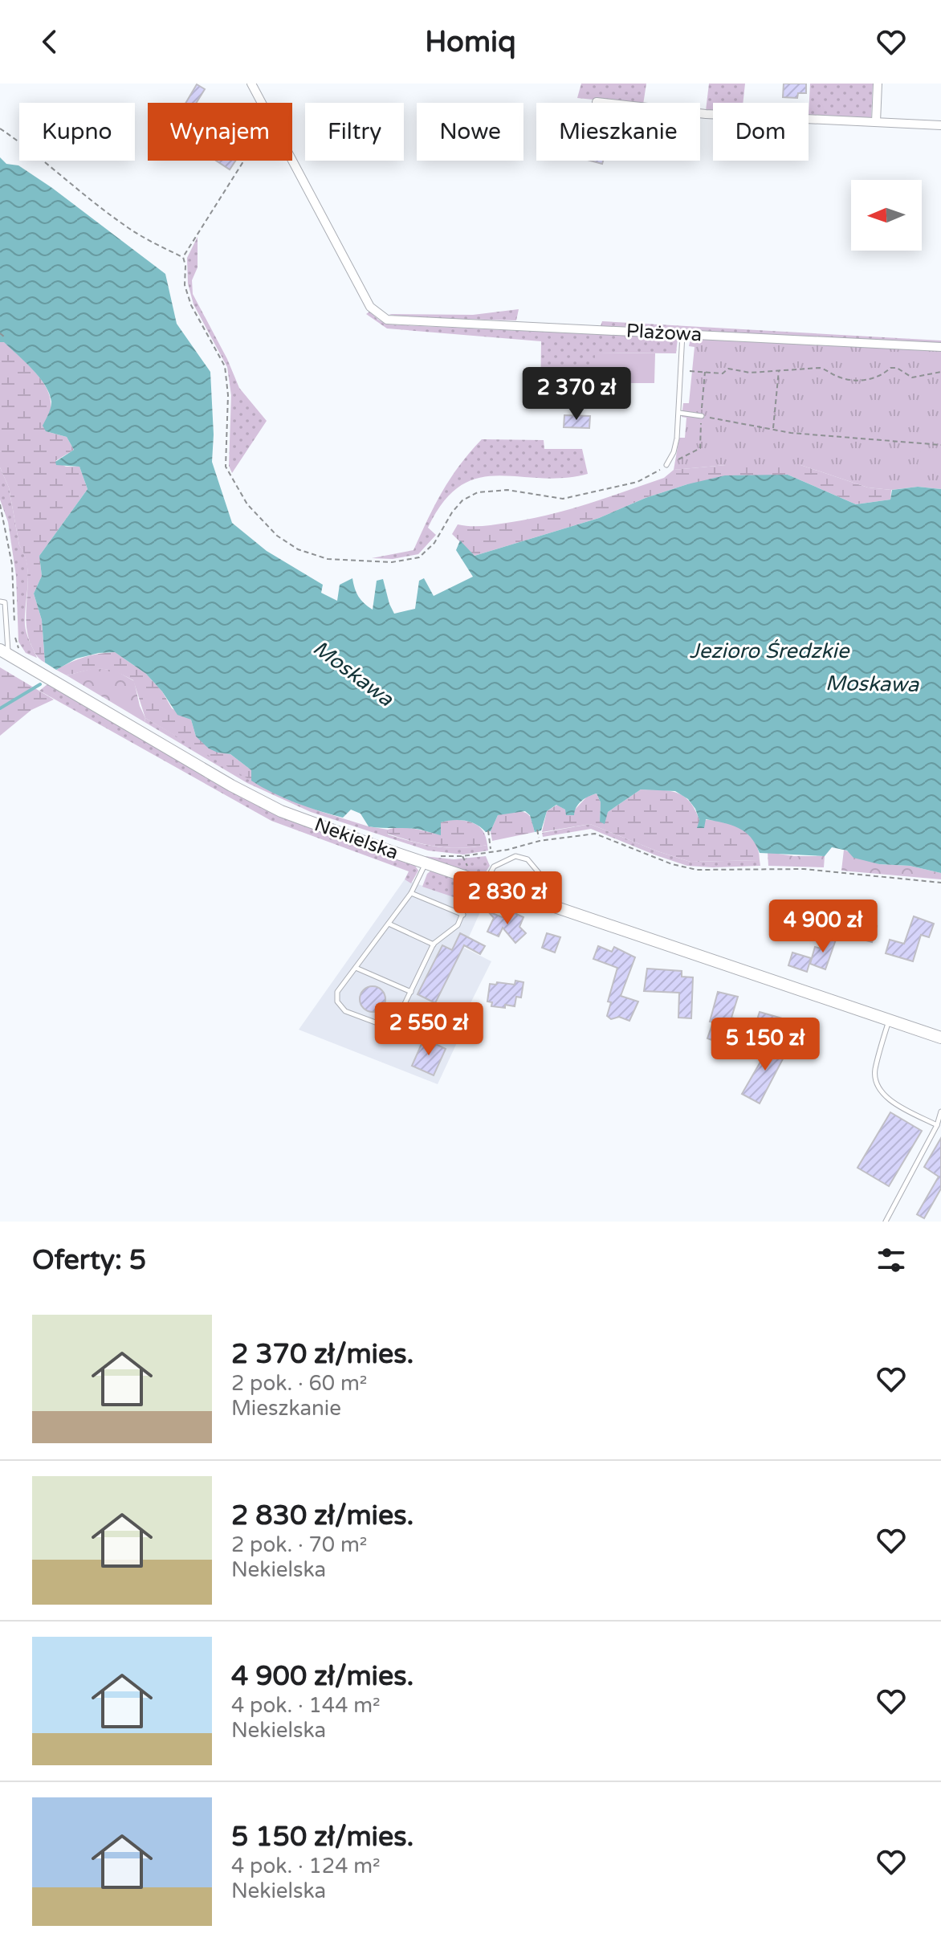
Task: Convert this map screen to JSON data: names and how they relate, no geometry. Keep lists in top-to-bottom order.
{
  "streets": {
    "street": ["Plażowa", "Nekielska"]
  },
  "water": ["Jezioro Średzkie", "Moskawa"],
  "north": "left",
  "page": {
    "header": "Homiq",
    "chip": [
      "Kupno",
      "Wynajem",
      "Filtry",
      "Nowe",
      "Mieszkanie",
      "Dom"
    ],
    "price": [
      "2 370 zł",
      "2 830 zł",
      "4 900 zł",
      "2 550 zł",
      "5 150 zł"
    ],
    "heading": "Oferty: 5",
    "list": [
      {
        "name": "2 370 zł/mies.",
        "note": "2 pok. · 60 m² · Mieszkanie"
      },
      {
        "name": "2 830 zł/mies.",
        "note": "2 pok. · 70 m² · Nekielska"
      },
      {
        "name": "4 900 zł/mies.",
        "note": "4 pok. · 144 m² · Nekielska"
      },
      {
        "name": "5 150 zł/mies.",
        "note": "4 pok. · 124 m² · Nekielska"
      }
    ]
  }
}
